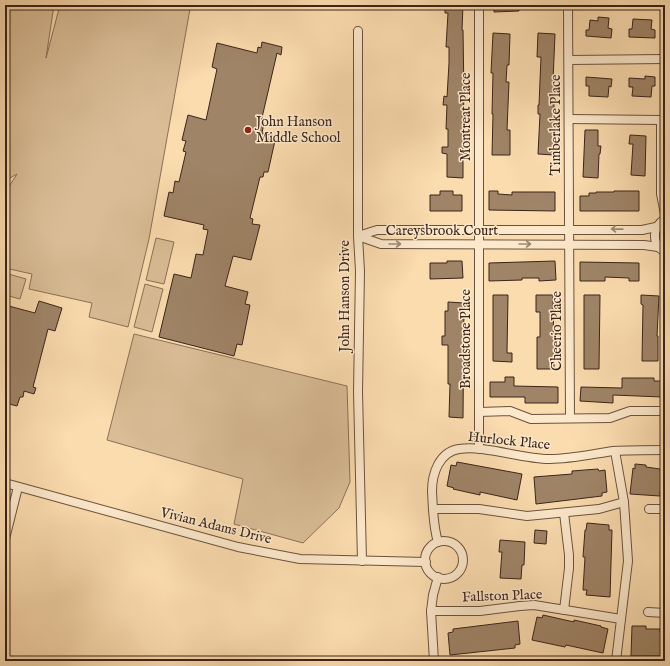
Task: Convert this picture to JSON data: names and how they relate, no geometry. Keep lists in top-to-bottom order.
{
  "streets": {
    "street": [
      "Montreat Place",
      "Timberlake Place",
      "Careysbrook Court",
      "John Hanson Drive",
      "Cheerio Place",
      "Broadstone Place",
      "Hurlock Place",
      "Vivian Adams Drive",
      "Fallston Place"
    ]
  },
  "crossings": [
    ["Montreat Place", "Careysbrook Court"],
    ["Montreat Place", "Broadstone Place"],
    ["Timberlake Place", "Careysbrook Court"],
    ["Timberlake Place", "Cheerio Place"],
    ["Careysbrook Court", "John Hanson Drive"],
    ["Careysbrook Court", "Cheerio Place"],
    ["Careysbrook Court", "Broadstone Place"],
    ["John Hanson Drive", "Vivian Adams Drive"],
    ["Broadstone Place", "Hurlock Place"],
    ["Hurlock Place", "Vivian Adams Drive"]
  ],
  "places": ["John Hanson Middle School"]
}
